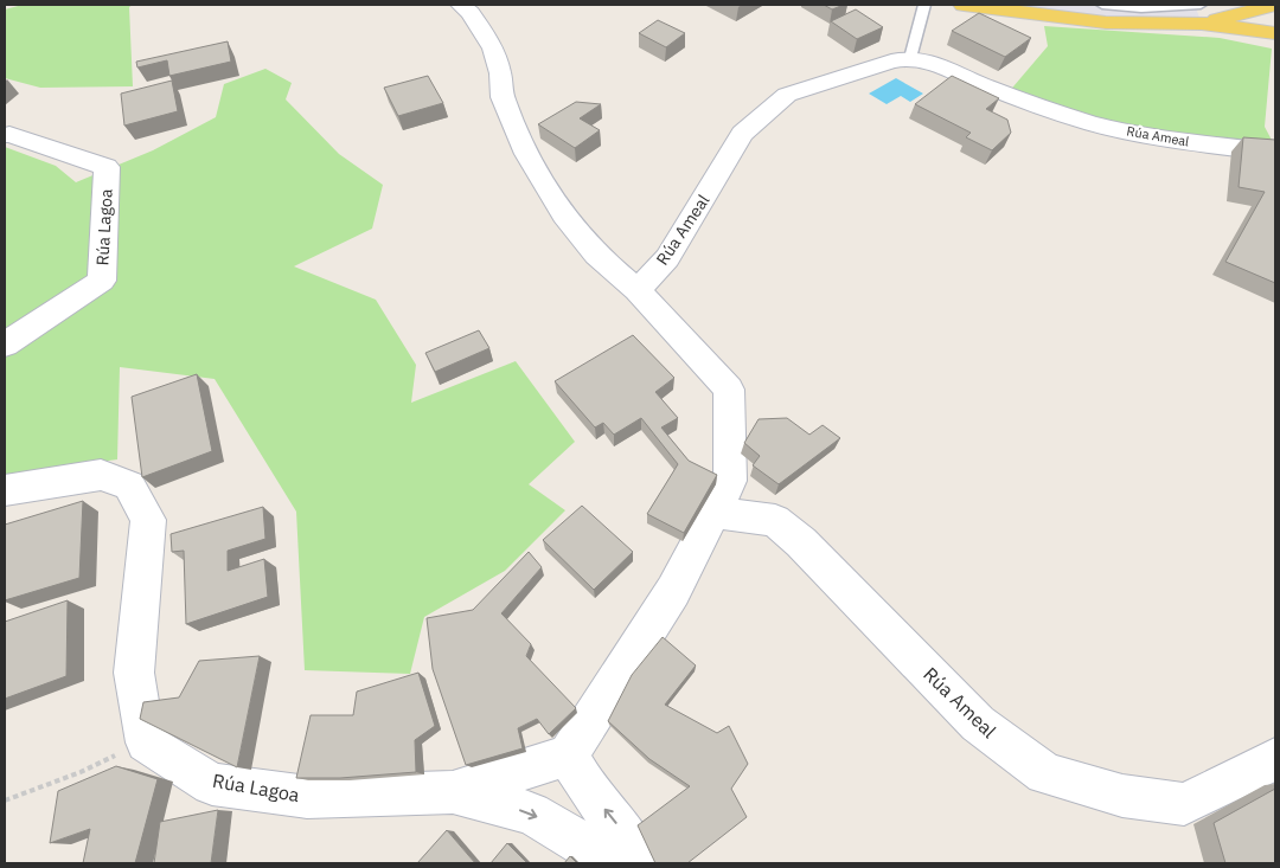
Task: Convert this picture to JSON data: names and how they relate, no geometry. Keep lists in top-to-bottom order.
{
  "streets": {
    "street": ["Rúa Ameal", "Rúa Lagoa"]
  }
}
